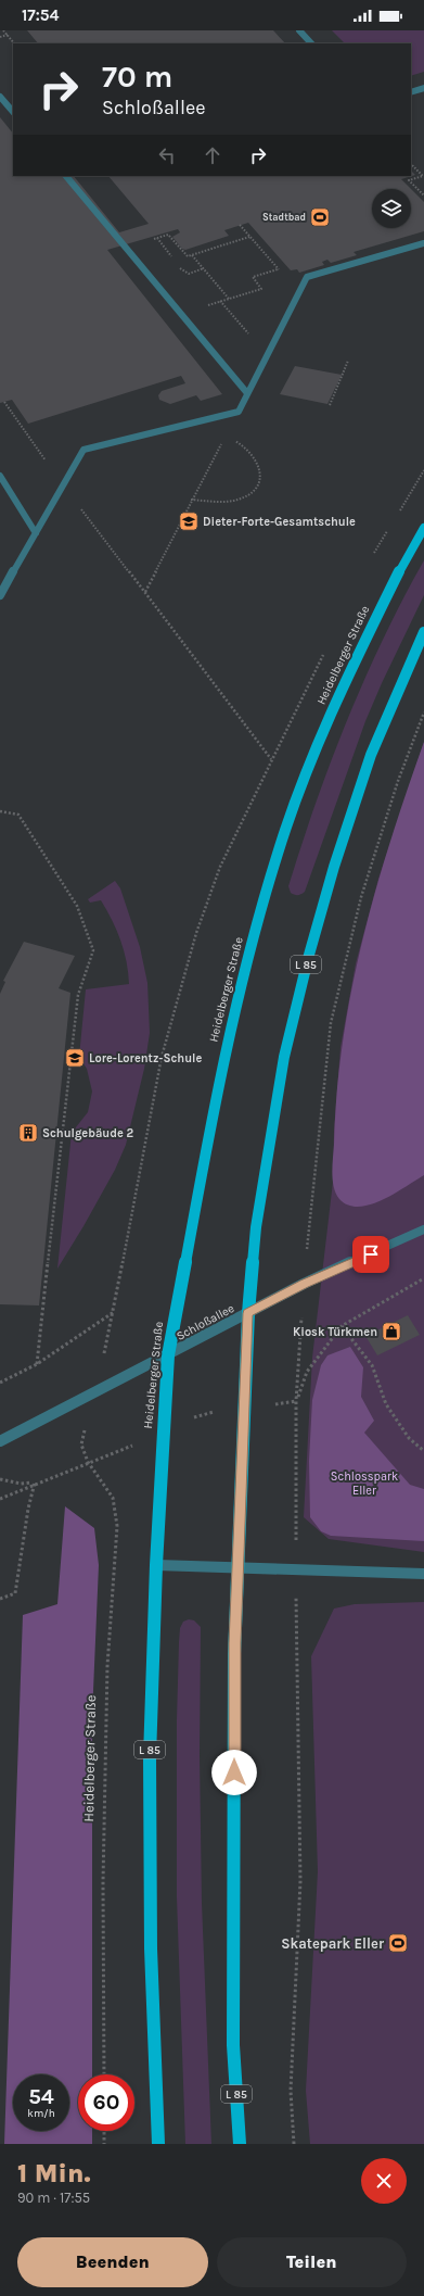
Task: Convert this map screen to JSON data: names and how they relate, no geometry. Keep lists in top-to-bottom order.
{
  "streets": {
    "main road": ["Heidelberger Straße", "L 85"],
    "street": ["Schloßallee"]
  },
  "crossings": [
    ["Heidelberger Straße", "Schloßallee"],
    ["L 85", "Schloßallee"]
  ],
  "parks": ["Schlosspark Eller"],
  "places": {
    "sports": ["Stadtbad", "Skatepark Eller"],
    "school or university": ["Dieter-Forte-Gesamtschule", "Lore-Lorentz-Schule"],
    "building": ["Schulgebäude 2"],
    "shop": ["Kiosk Türkmen"]
  },
  "page": {
    "status": "17:54",
    "turn": ["70 m", "Schloßallee"],
    "speed": "54 km/h",
    "limit": "60",
    "heading": ["1 Min.", "90 m · 17:55"],
    "buttons": ["Beenden", "Teilen"]
  }
}
